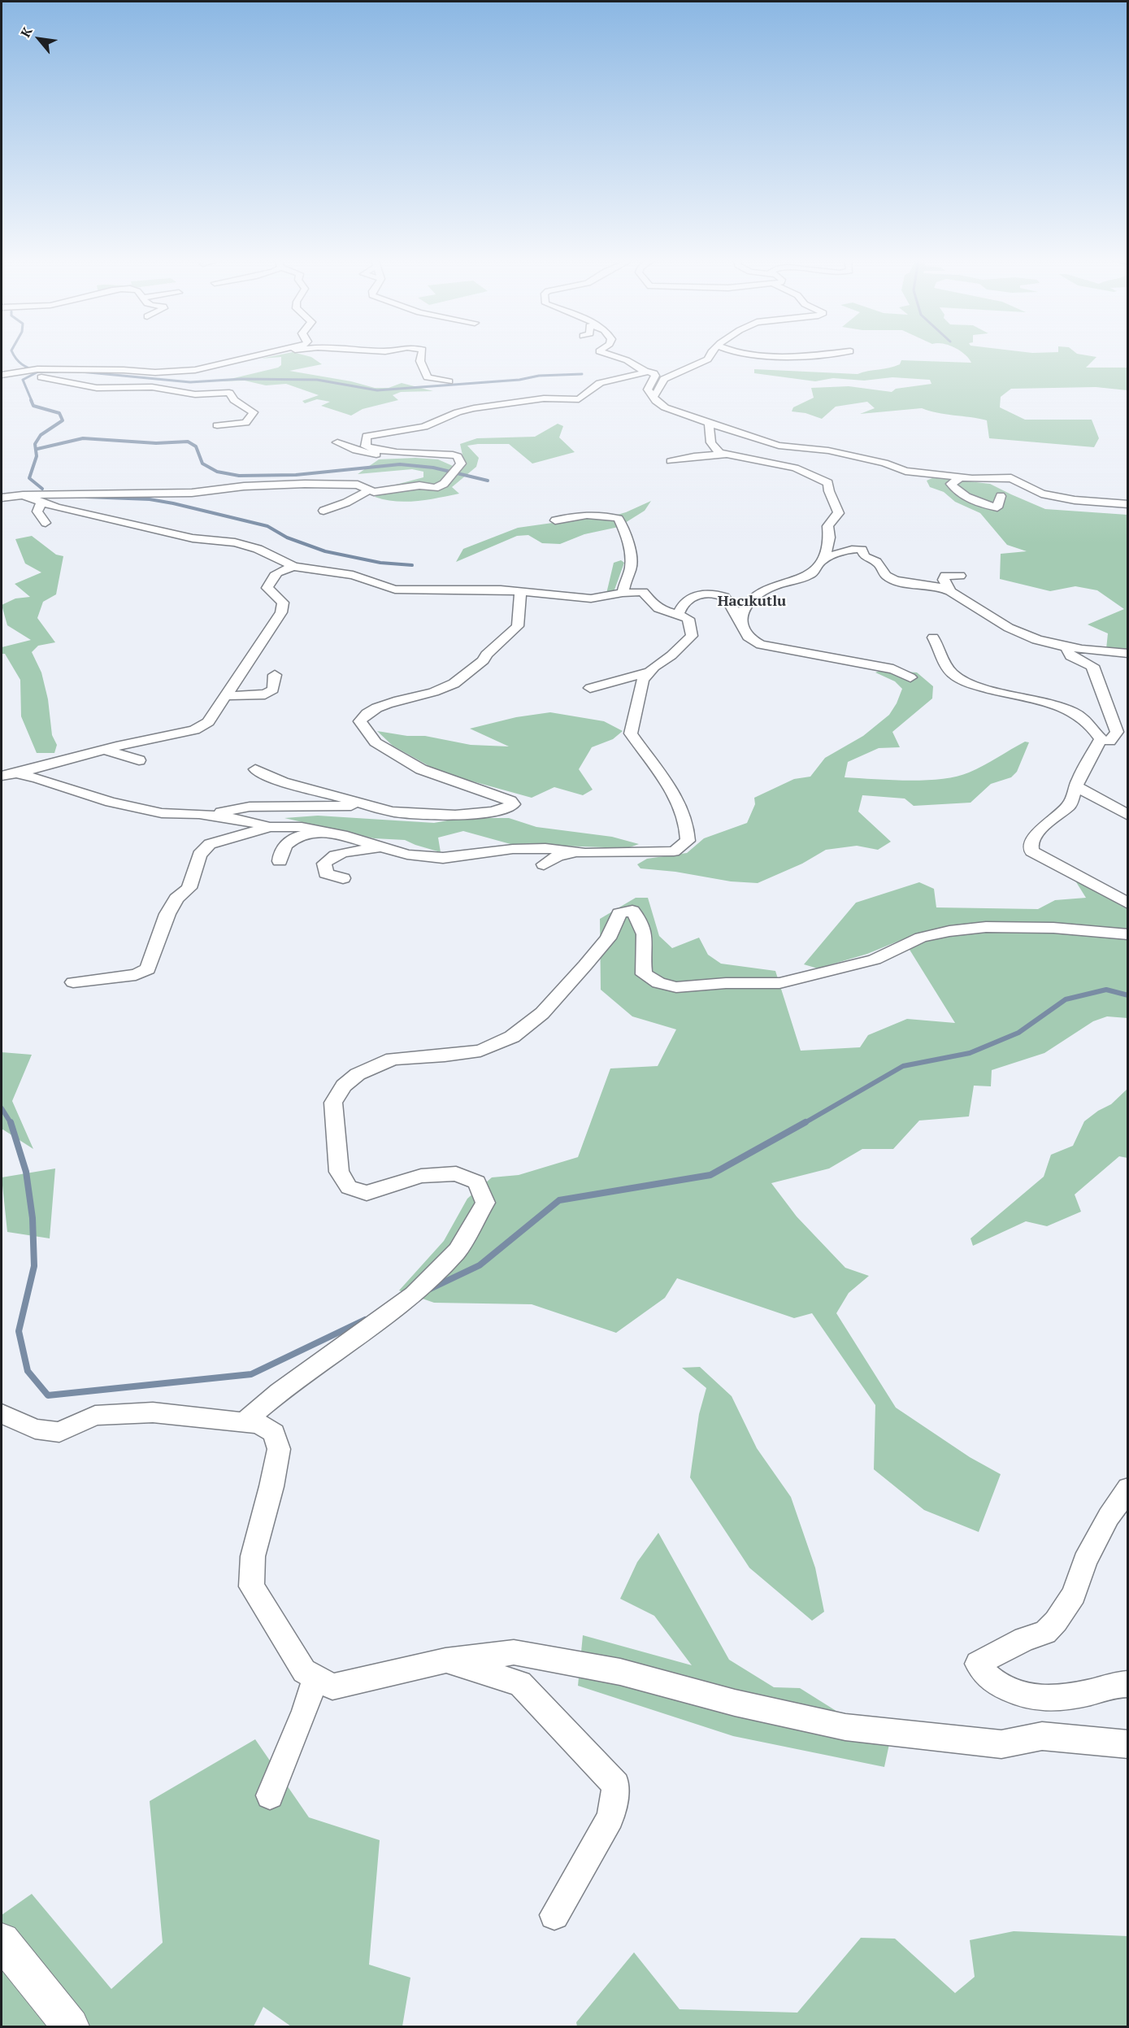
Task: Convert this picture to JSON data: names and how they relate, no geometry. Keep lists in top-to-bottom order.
{
  "districts": ["Hacıkutlu"],
  "north": "top left"
}
